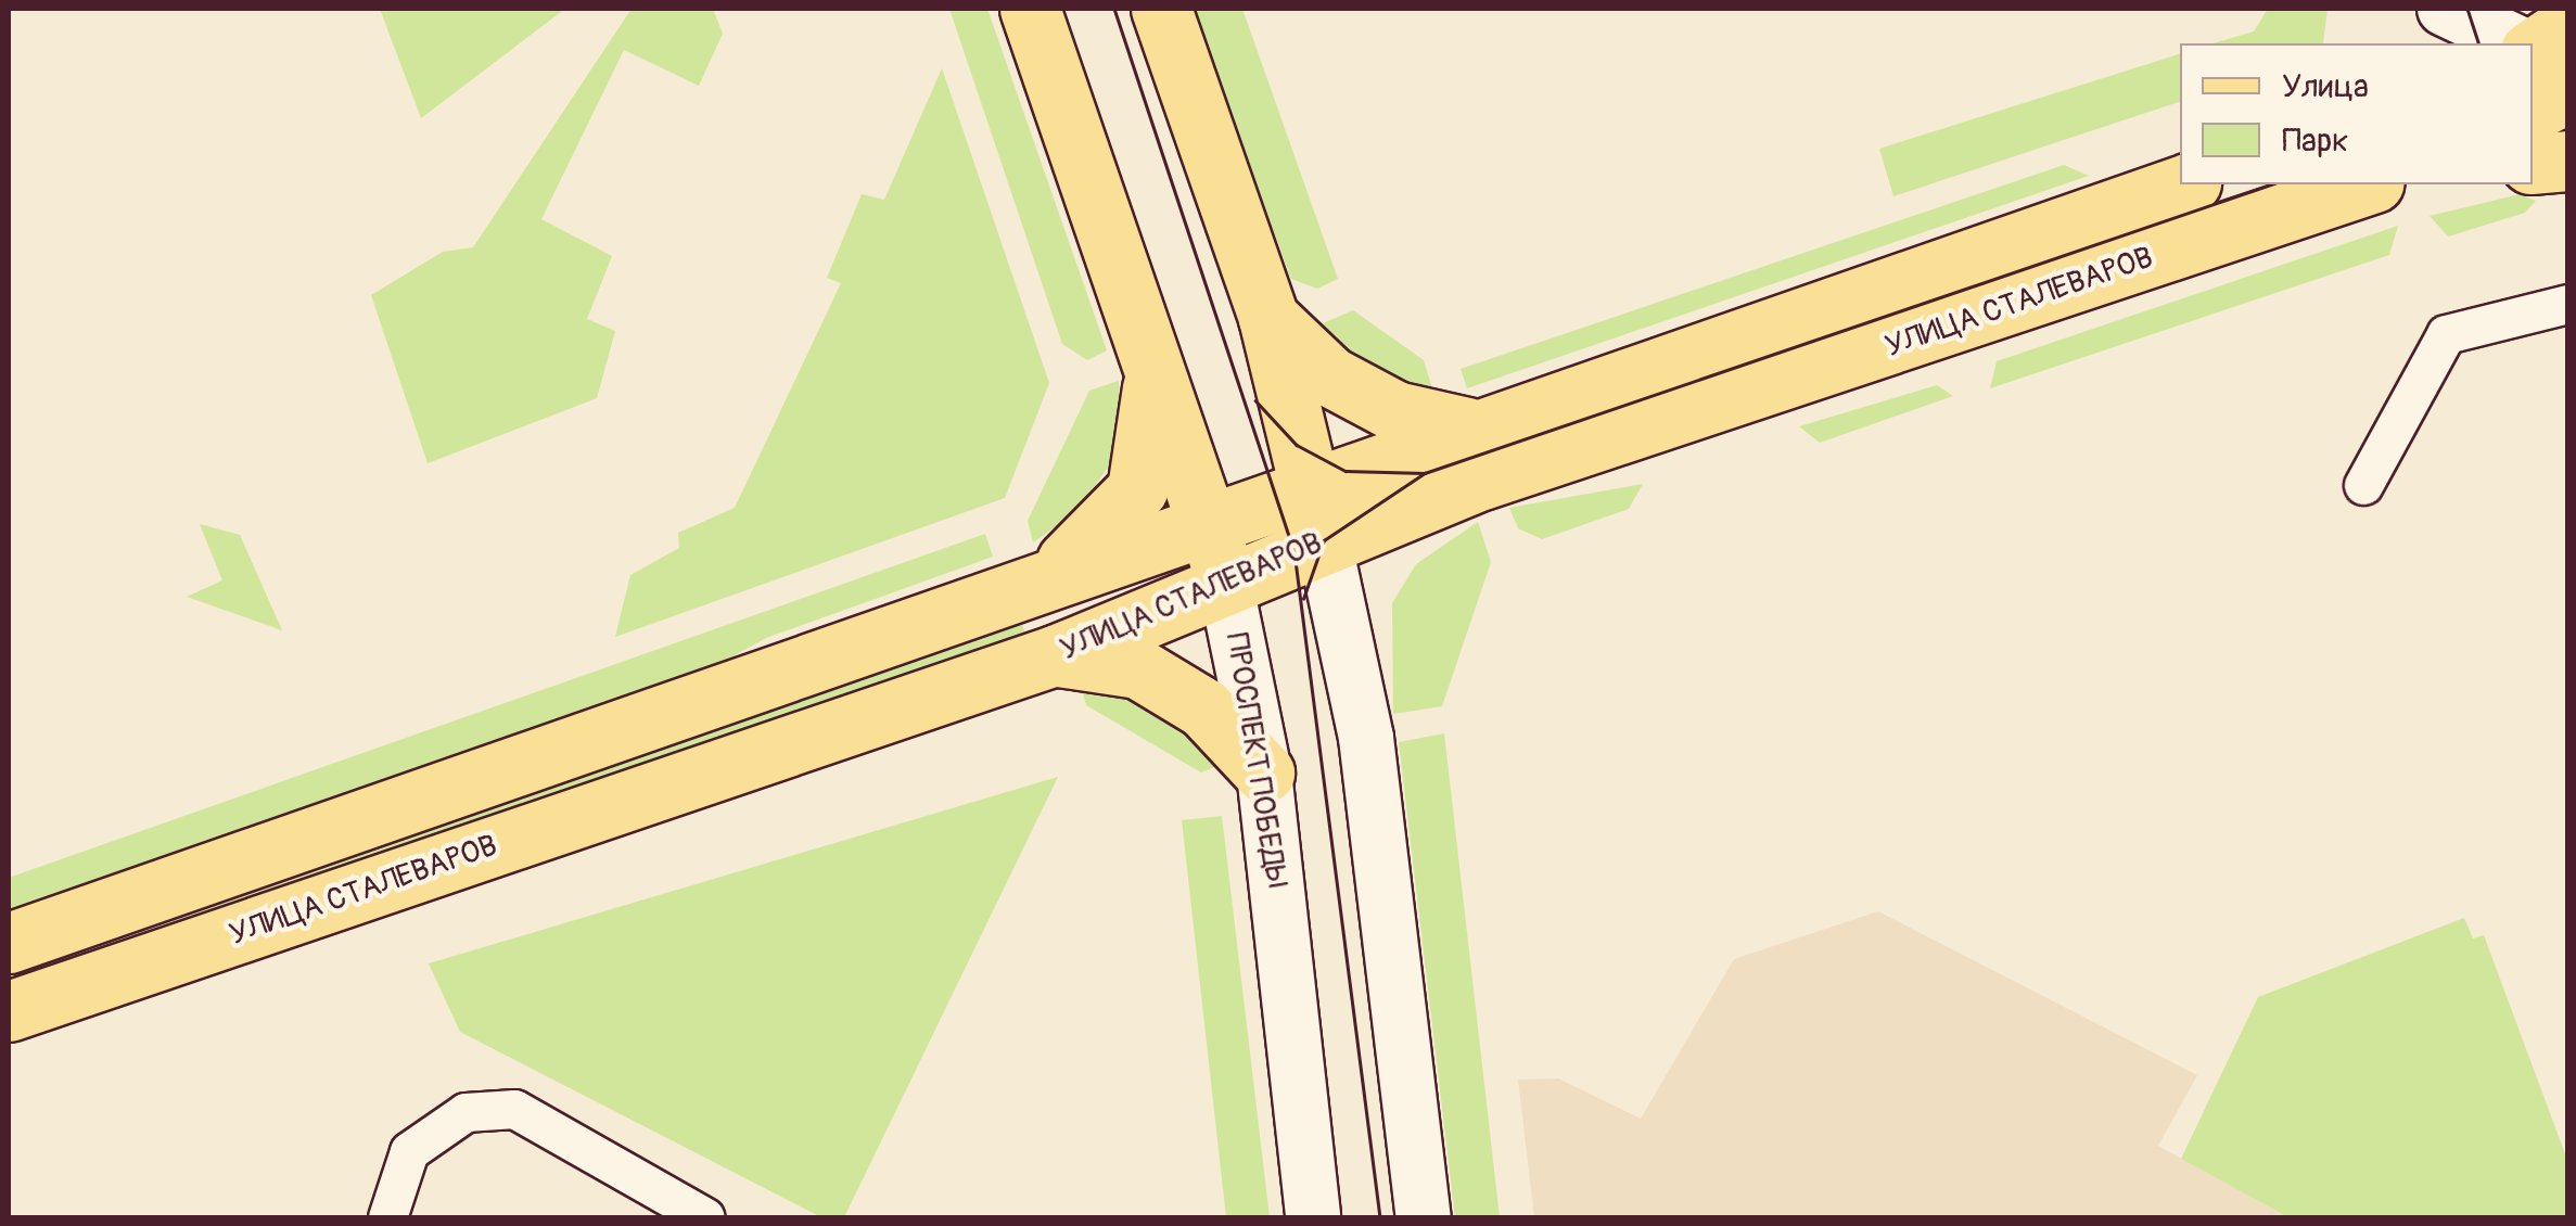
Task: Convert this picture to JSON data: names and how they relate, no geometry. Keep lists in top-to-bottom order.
{
  "streets": {
    "main road": ["УЛИЦА СТАЛЕВАРОВ", "ПРОСПЕКТ ПОБЕДЫ"]
  },
  "crossings": [
    ["УЛИЦА СТАЛЕВАРОВ", "ПРОСПЕКТ ПОБЕДЫ"]
  ],
  "legend": ["Улица", "Парк"]
}
